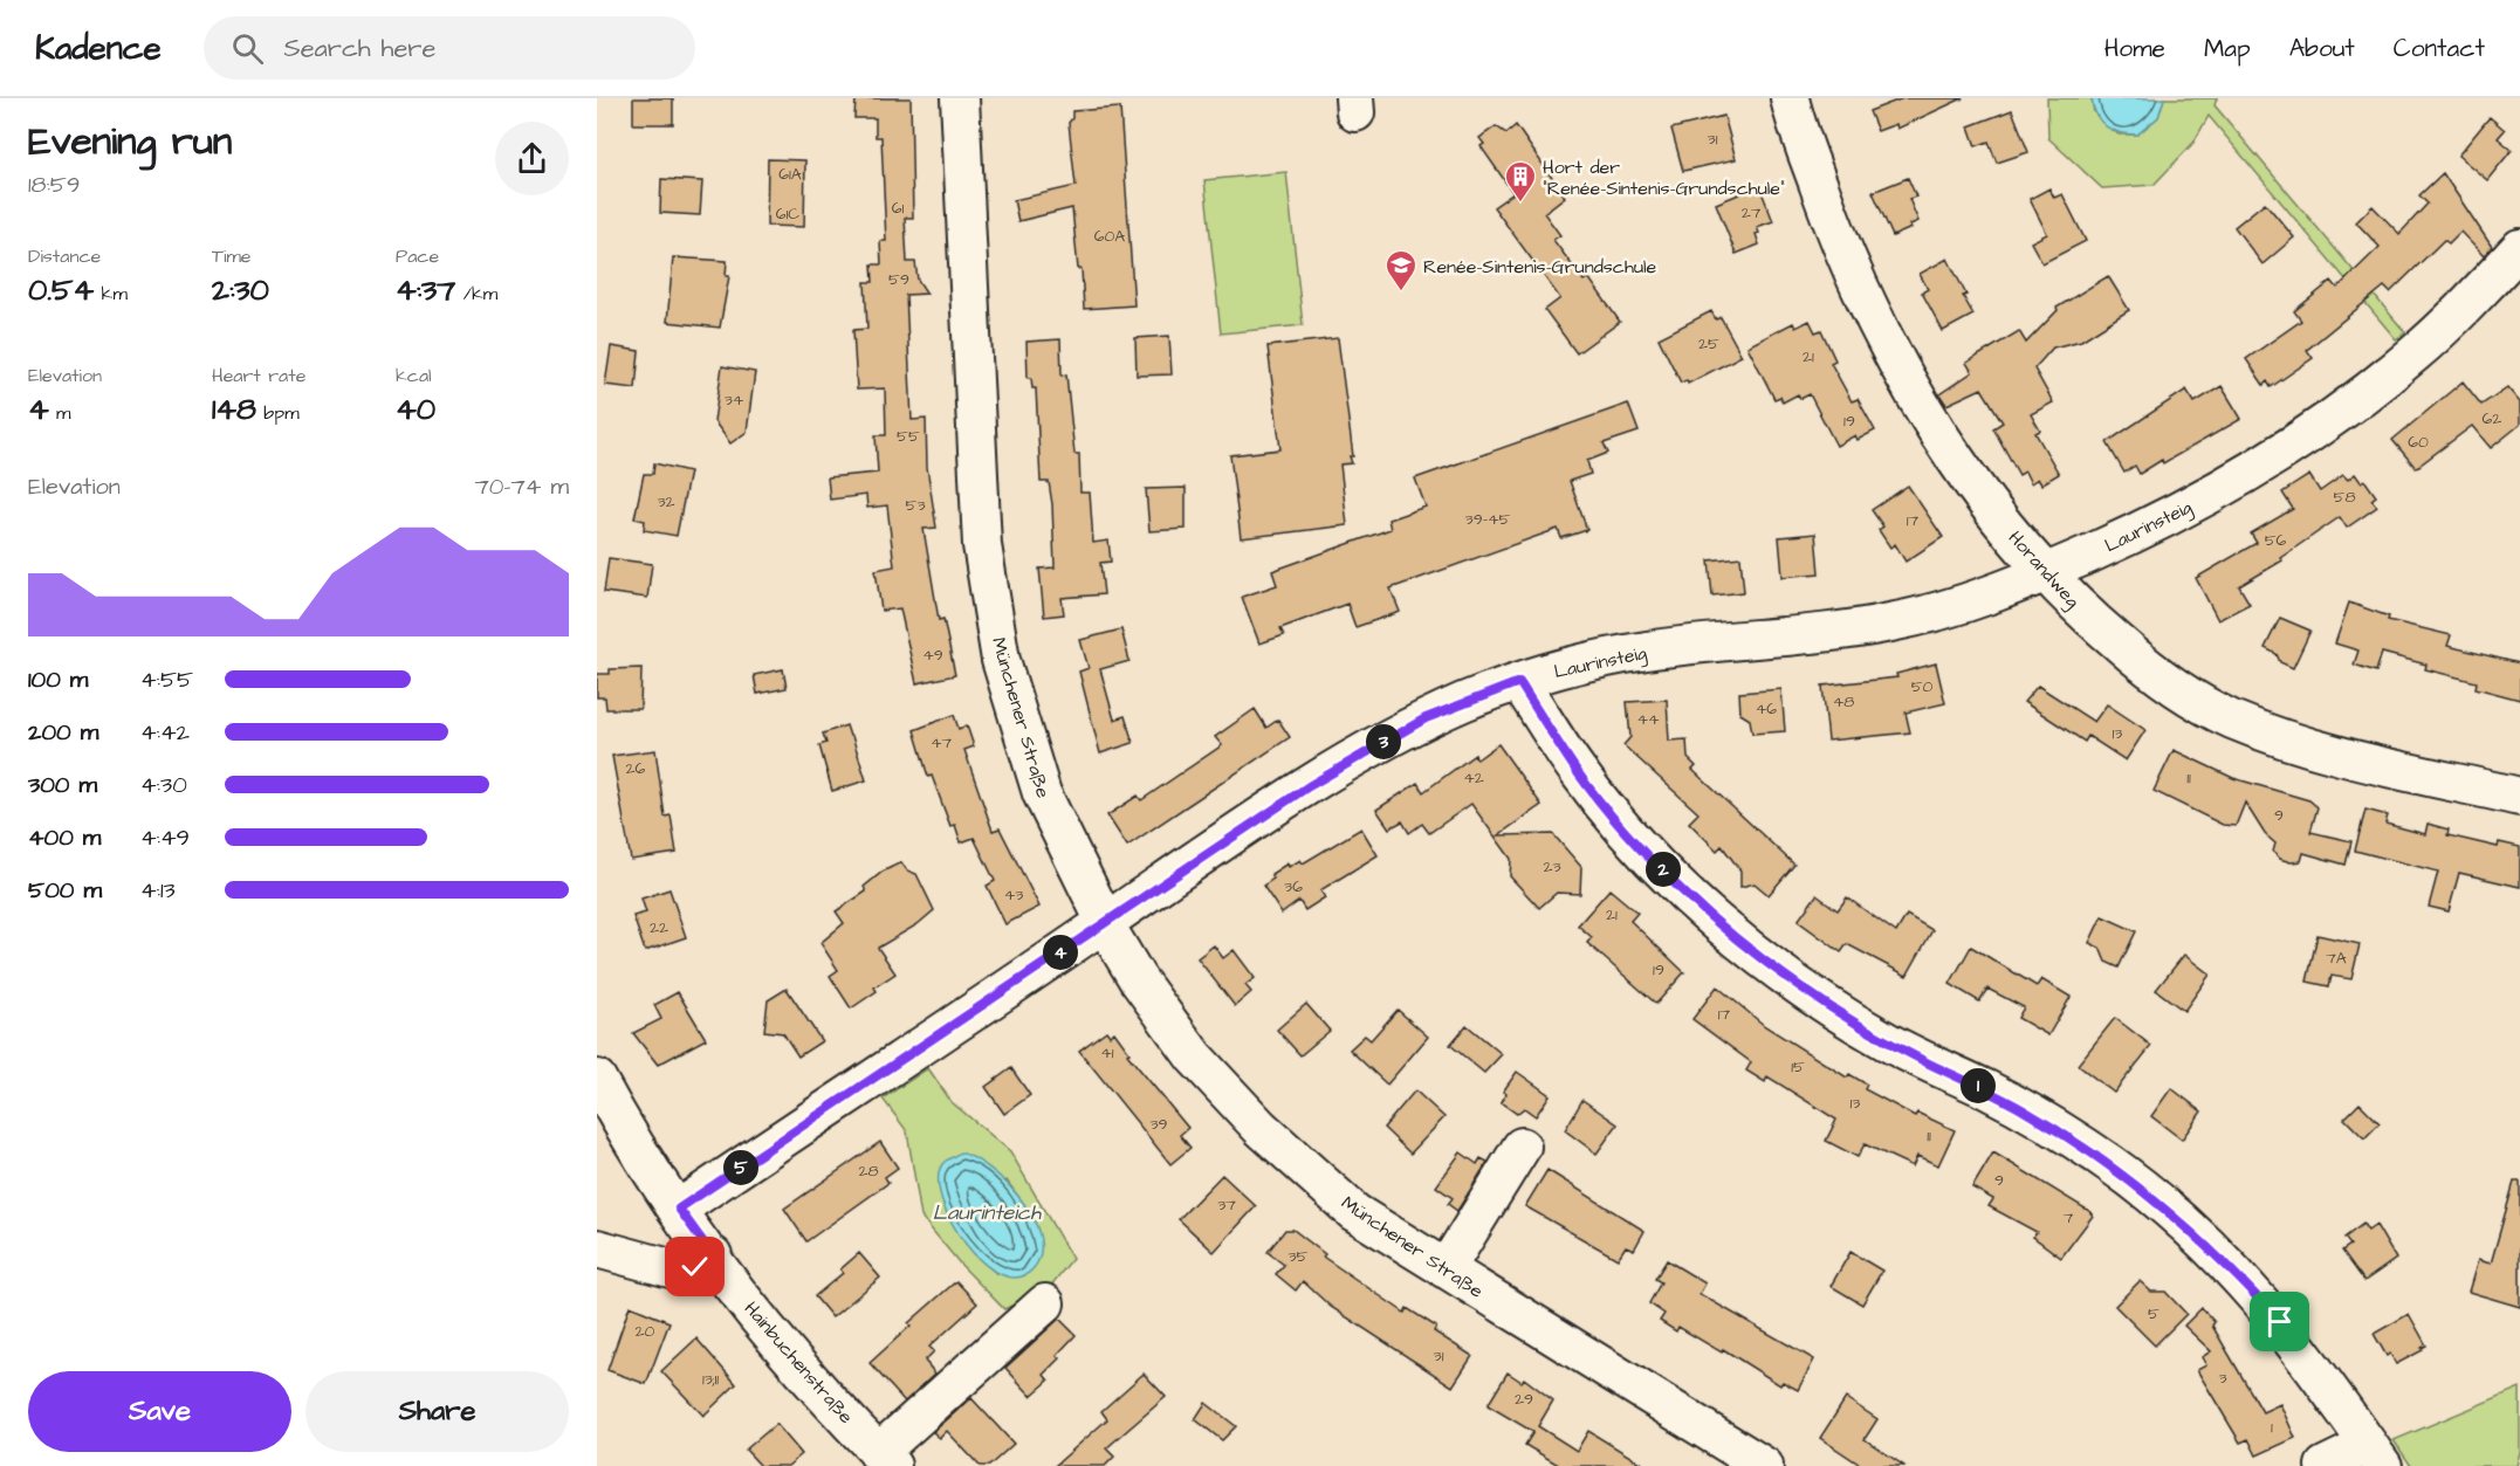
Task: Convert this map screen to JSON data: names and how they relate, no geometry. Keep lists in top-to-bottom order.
{
  "streets": {
    "street": [
      "Laurinsteig",
      "Horandweg",
      "Münchener Straße",
      "Hainbuchenstraße"
    ]
  },
  "crossings": [
    ["Laurinsteig", "Horandweg"],
    ["Laurinsteig", "Münchener Straße"],
    ["Laurinsteig", "Hainbuchenstraße"]
  ],
  "water": ["Laurinteich"],
  "places": {
    "building": ["Hort der \"Renée-Sintenis-Grundschule\""],
    "school or university": ["Renée-Sintenis-Grundschule"]
  },
  "house_numbers": [
    "31",
    "61A",
    "61",
    "27",
    "61C",
    "60A",
    "59",
    "25",
    "21",
    "34",
    "62",
    "19",
    "55",
    "60",
    "58",
    "32",
    "53",
    "39-45",
    "17",
    "56",
    "49",
    "50",
    "48",
    "46",
    "44",
    "13",
    "47",
    "26",
    "42",
    "11",
    "9",
    "23",
    "36",
    "43",
    "21",
    "22",
    "7A",
    "19",
    "17",
    "41",
    "15",
    "13",
    "39",
    "11",
    "28",
    "9",
    "37",
    "7",
    "35",
    "5",
    "20",
    "31",
    "3",
    "13;11",
    "29",
    "1"
  ],
  "page": {
    "header": "Kadence",
    "search": "Search here",
    "nav": [
      "Home",
      "Map",
      "About",
      "Contact"
    ],
    "heading": ["Evening run", "18:59"],
    "stats": [
      ["Distance", "0.54 km"],
      ["Time", "2:30"],
      ["Pace", "4:37 /km"],
      ["Elevation", "4 m"],
      ["Heart rate", "148 bpm"],
      ["kcal", "40"]
    ],
    "chart": ["Elevation", "70–74 m"],
    "list": [
      {
        "name": "100 m",
        "note": "4:55"
      },
      {
        "name": "200 m",
        "note": "4:42"
      },
      {
        "name": "300 m",
        "note": "4:30"
      },
      {
        "name": "400 m",
        "note": "4:49"
      },
      {
        "name": "500 m",
        "note": "4:13"
      }
    ],
    "pins": [
      "3",
      "2",
      "4",
      "1",
      "5"
    ],
    "buttons": ["Save", "Share"]
  }
}
